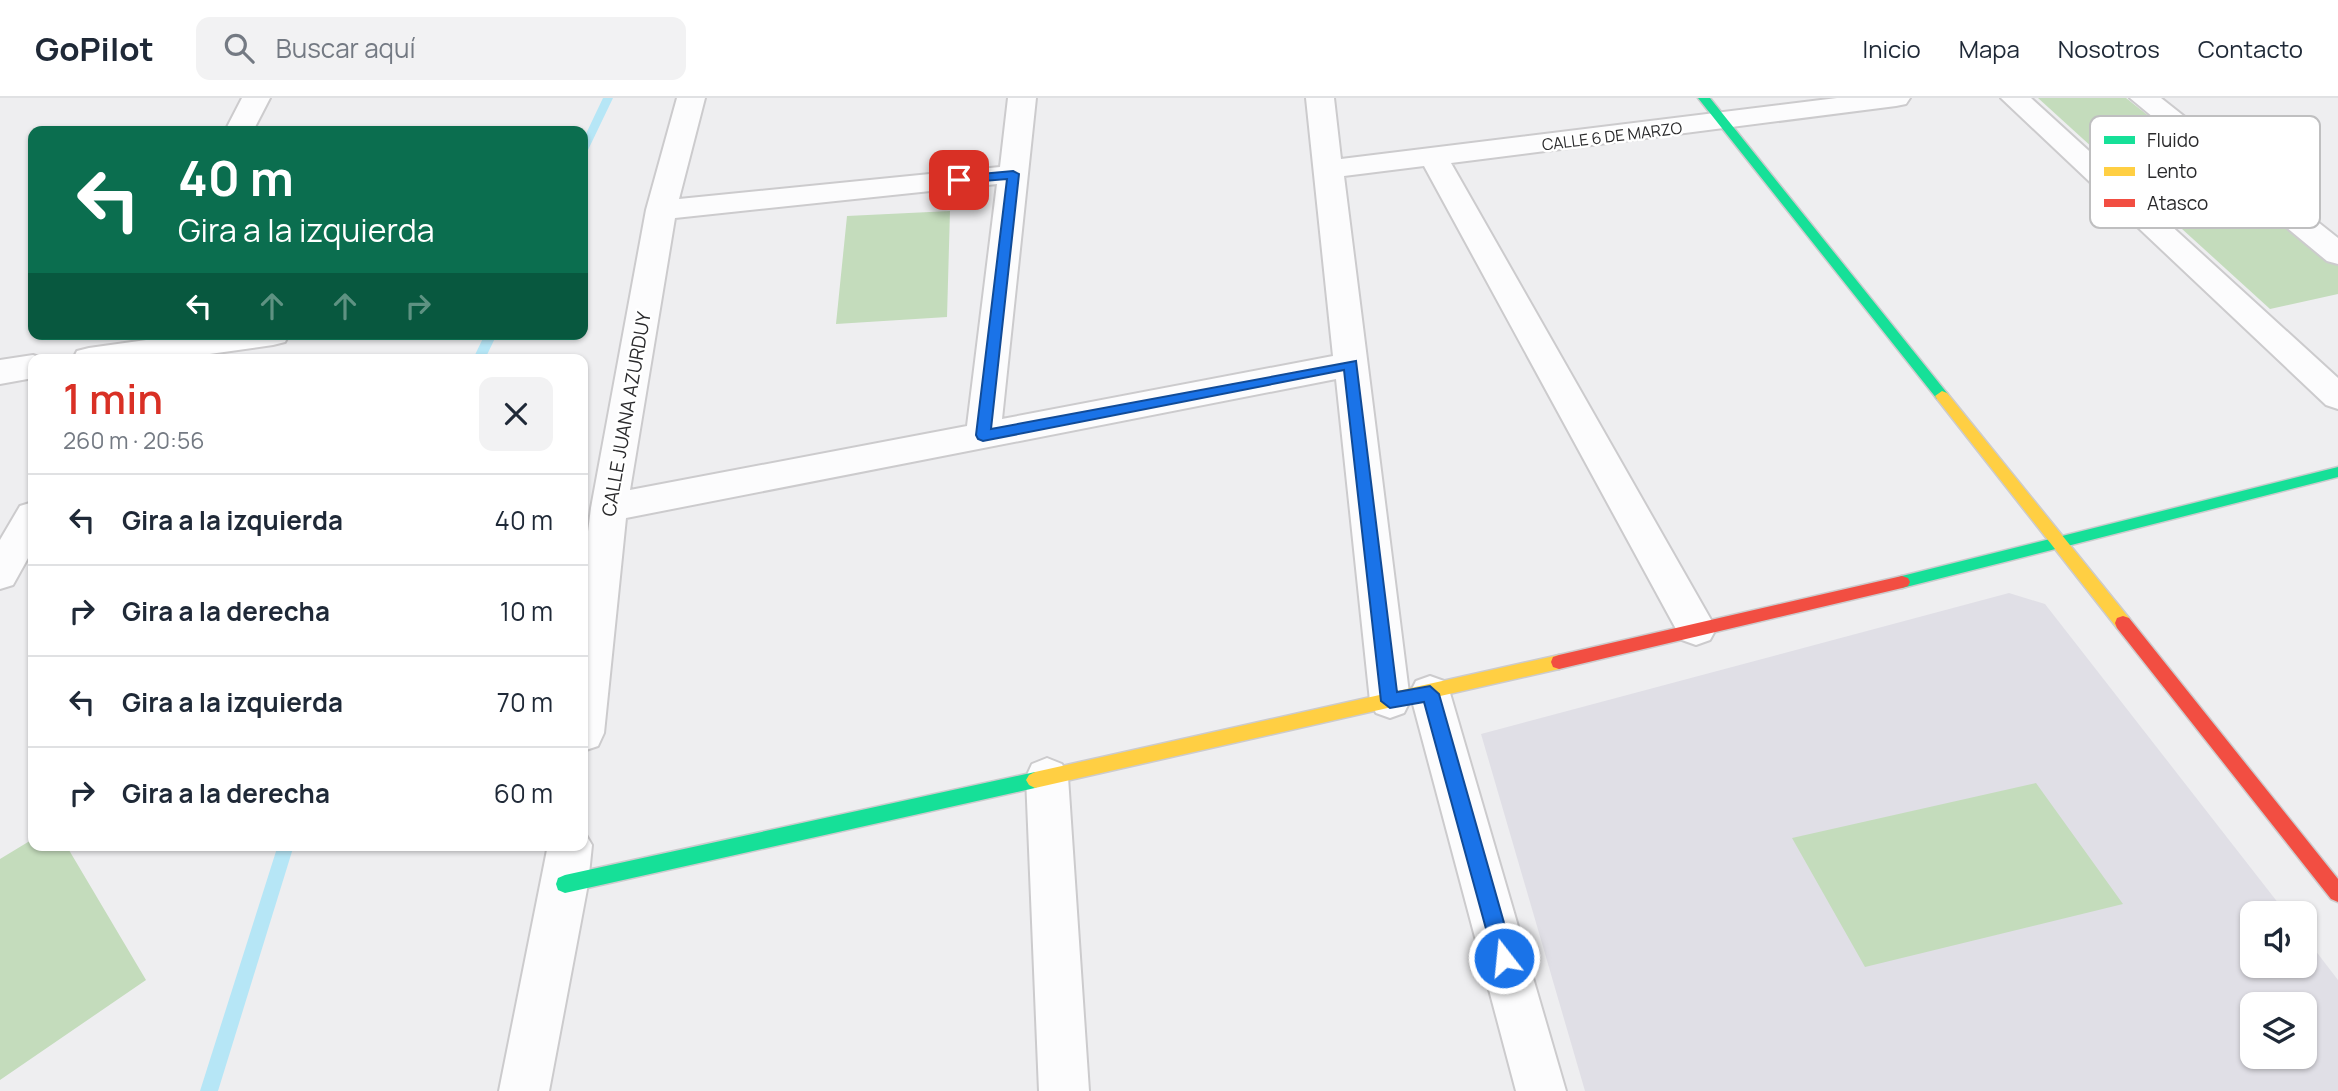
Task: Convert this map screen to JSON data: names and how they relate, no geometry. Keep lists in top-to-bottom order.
{
  "streets": {
    "street": ["CALLE 6 DE MARZO", "CALLE JUANA AZURDUY"]
  },
  "legend": ["Fluido", "Lento", "Atasco"],
  "page": {
    "header": "GoPilot",
    "search": "Buscar aquí",
    "nav": [
      "Inicio",
      "Mapa",
      "Nosotros",
      "Contacto"
    ],
    "turn": ["40 m", "Gira a la izquierda"],
    "heading": ["1 min", "260 m · 20:56"],
    "list": [
      {
        "name": "Gira a la izquierda",
        "value": "40 m"
      },
      {
        "name": "Gira a la derecha",
        "value": "10 m"
      },
      {
        "name": "Gira a la izquierda",
        "value": "70 m"
      },
      {
        "name": "Gira a la derecha",
        "value": "60 m"
      }
    ]
  }
}
